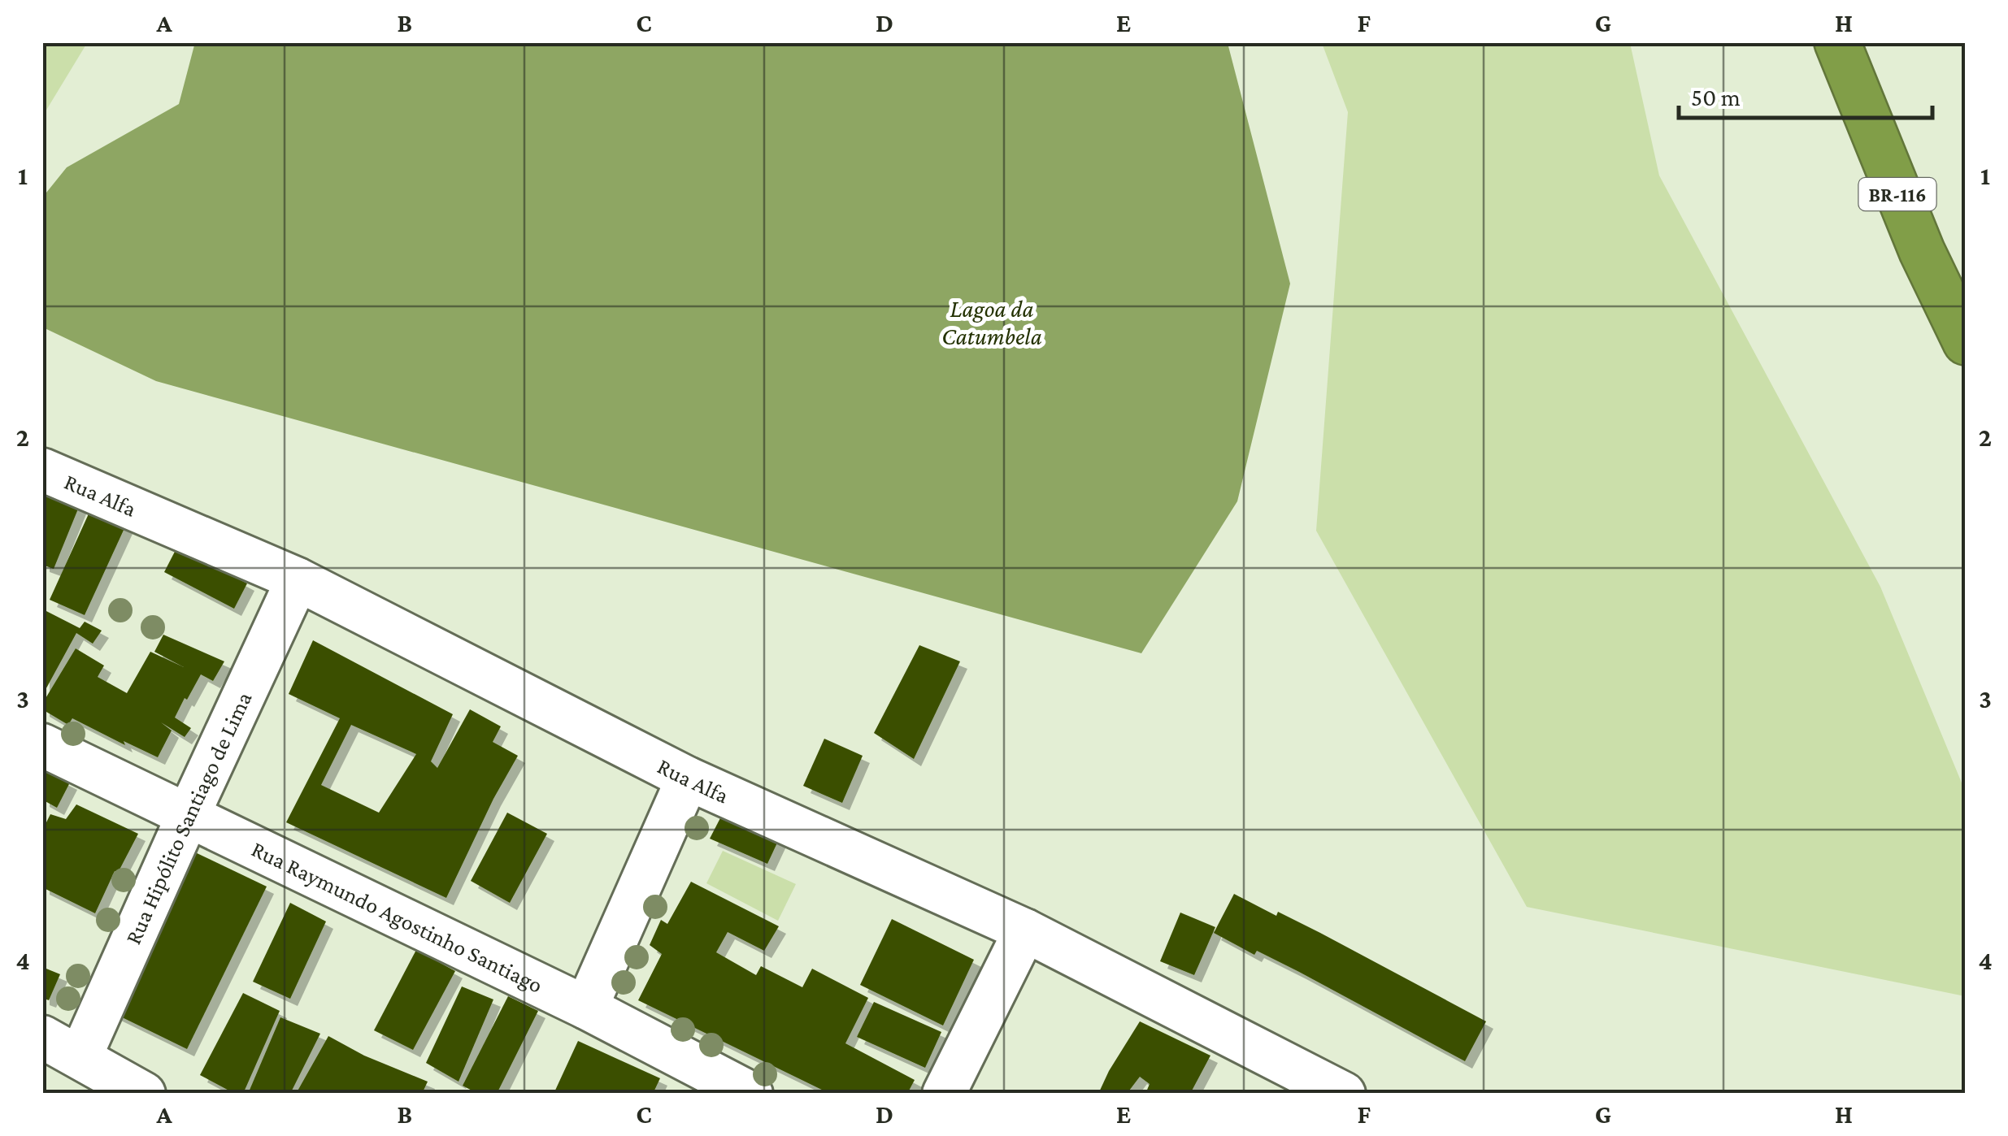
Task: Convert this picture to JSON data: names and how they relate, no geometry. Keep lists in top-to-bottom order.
{
  "streets": {
    "highway": ["BR-116"],
    "street": ["Rua Alfa", "Rua Hipólito Santiago de Lima", "Rua Raymundo Agostinho Santiago"]
  },
  "crossings": [
    ["Rua Alfa", "Rua Hipólito Santiago de Lima"],
    ["Rua Hipólito Santiago de Lima", "Rua Raymundo Agostinho Santiago"]
  ],
  "water": ["Lagoa da Catumbela"],
  "scale_bar": "50 m",
  "grid": {
    "columns": [
      "A",
      "B",
      "C",
      "D",
      "E",
      "F",
      "G",
      "H"
    ],
    "rows": [
      "1",
      "2",
      "3",
      "4"
    ]
  }
}
